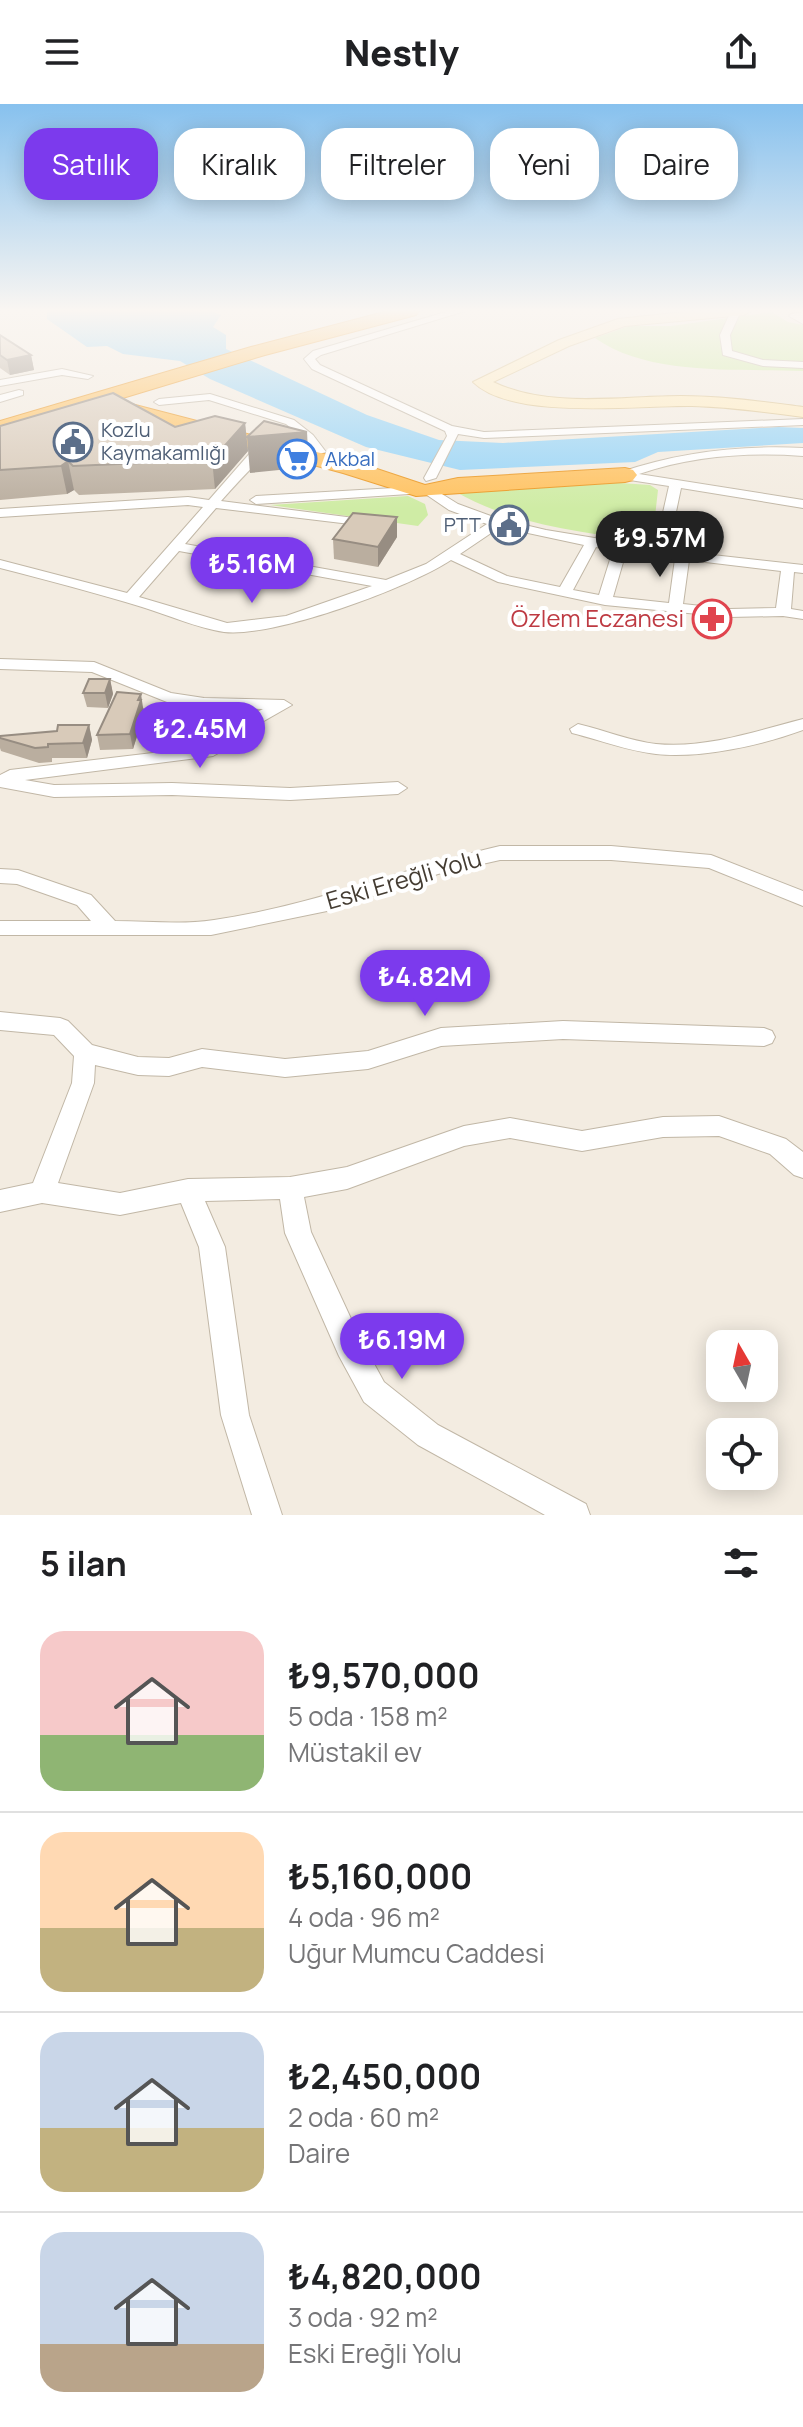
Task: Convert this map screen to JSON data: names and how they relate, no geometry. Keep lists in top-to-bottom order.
{
  "streets": {
    "street": ["Eski Ereğli Yolu"]
  },
  "places": {
    "public building": ["Kozlu Kaymakamlığı", "PTT"],
    "supermarket": ["Akbal"],
    "pharmacy": ["Özlem Eczanesi"]
  },
  "north": "top",
  "page": {
    "header": "Nestly",
    "chip": [
      "Satılık",
      "Kiralık",
      "Filtreler",
      "Yeni",
      "Daire"
    ],
    "price": [
      "₺9.57M",
      "₺5.16M",
      "₺2.45M",
      "₺4.82M",
      "₺6.19M"
    ],
    "heading": "5 ilan",
    "list": [
      {
        "name": "₺9,570,000",
        "note": "5 oda · 158 m² · Müstakil ev"
      },
      {
        "name": "₺5,160,000",
        "note": "4 oda · 96 m² · Uğur Mumcu Caddesi"
      },
      {
        "name": "₺2,450,000",
        "note": "2 oda · 60 m² · Daire"
      },
      {
        "name": "₺4,820,000",
        "note": "3 oda · 92 m² · Eski Ereğli Yolu"
      }
    ]
  }
}
